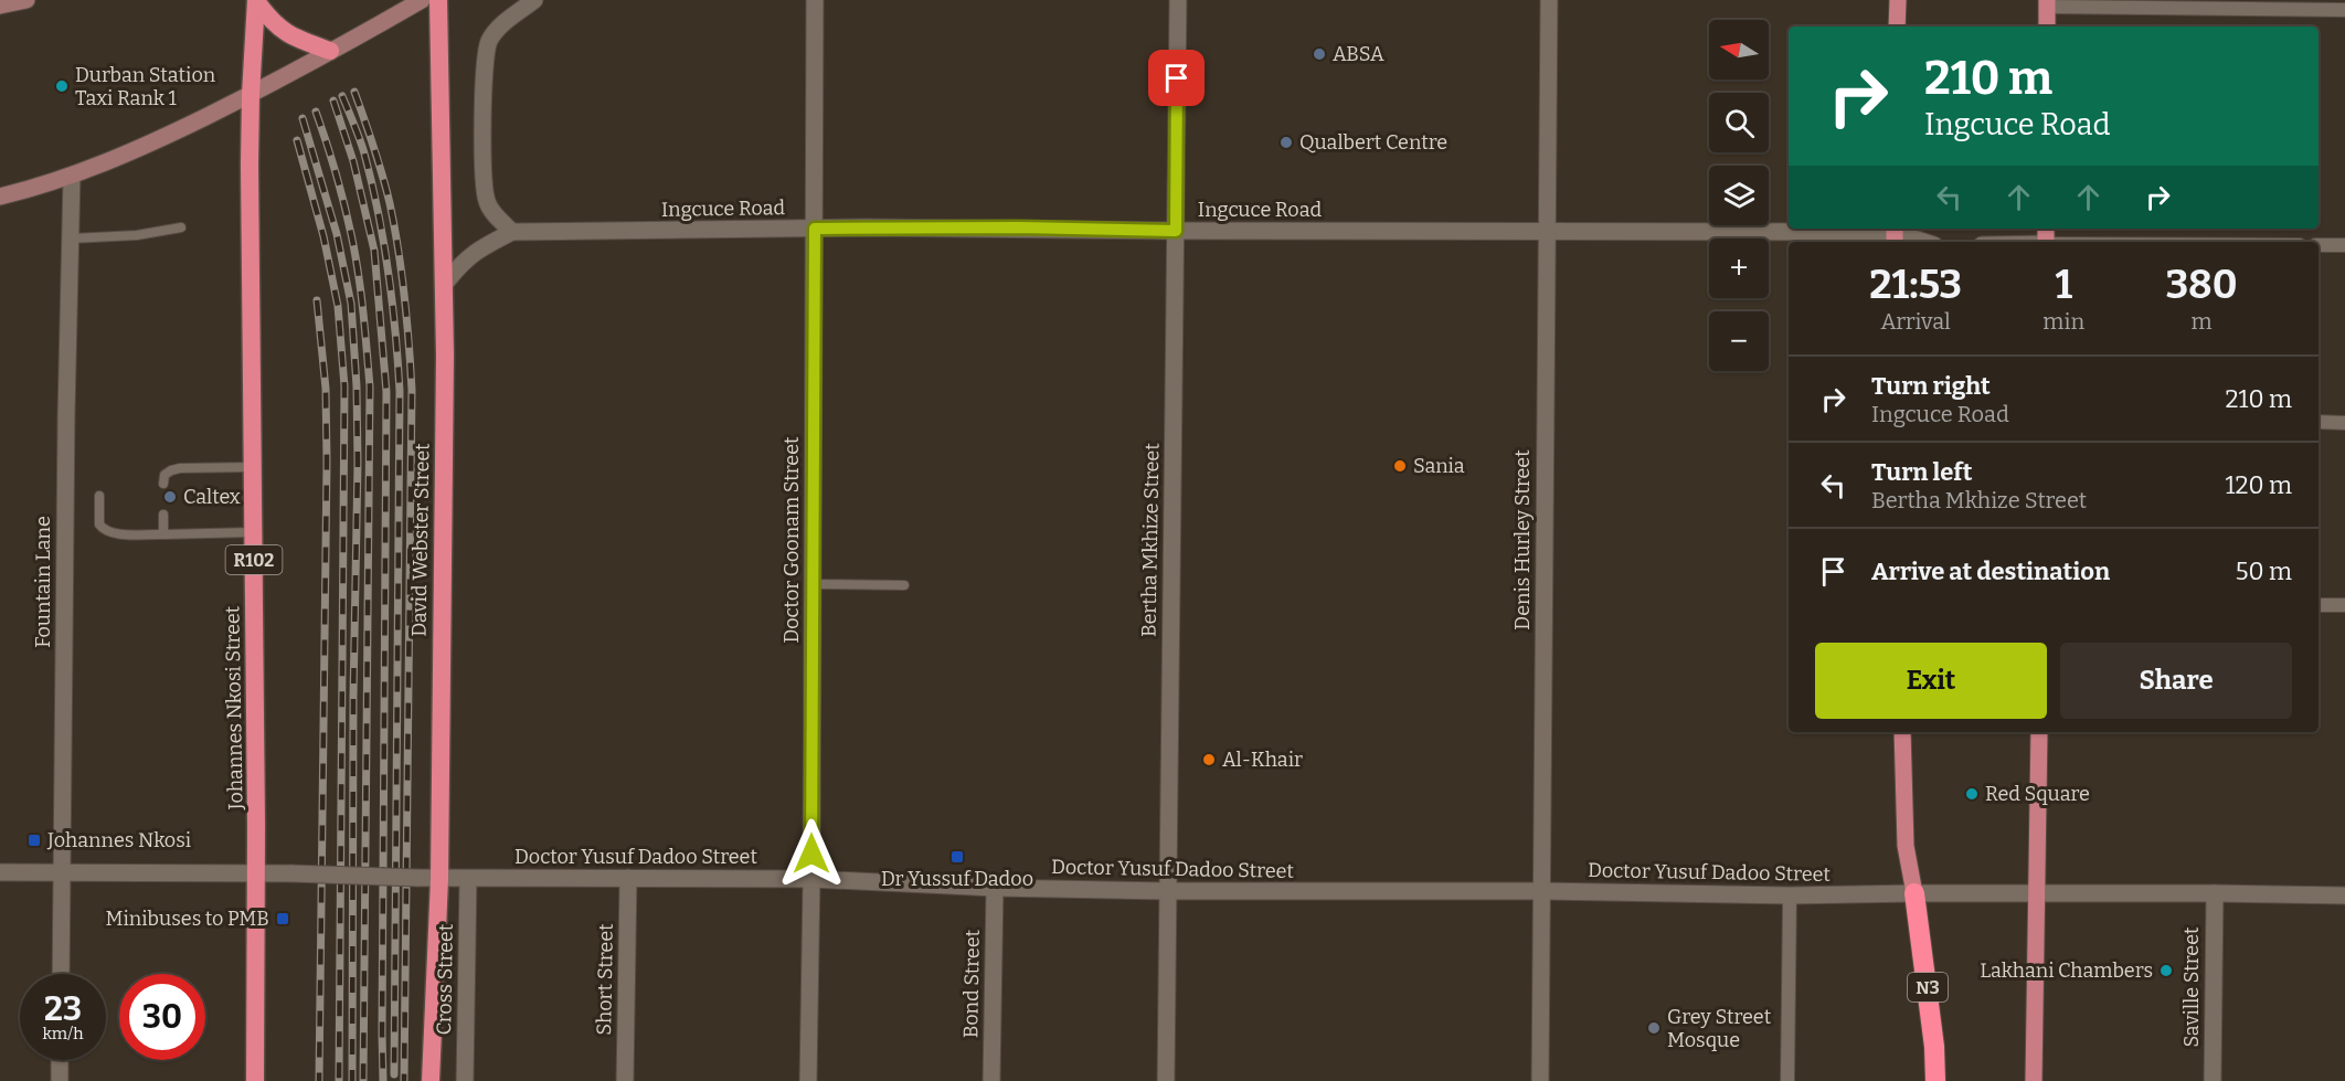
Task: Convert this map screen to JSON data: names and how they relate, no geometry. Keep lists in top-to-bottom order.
{
  "streets": {
    "highway": [
      "David Webster Street",
      "R102",
      "Johannes Nkosi Street",
      "N3"
    ],
    "street": [
      "Ingcuce Road",
      "Doctor Goonam Street",
      "Bertha Mkhize Street",
      "Denis Hurley Street",
      "Fountain Lane",
      "Doctor Yusuf Dadoo Street",
      "Cross Street",
      "Short Street",
      "Bond Street",
      "Saville Street"
    ]
  },
  "crossings": [
    ["Ingcuce Road", "David Webster Street"],
    ["Ingcuce Road", "Doctor Goonam Street"],
    ["Ingcuce Road", "Bertha Mkhize Street"],
    ["Ingcuce Road", "Denis Hurley Street"],
    ["David Webster Street", "Doctor Yusuf Dadoo Street"],
    ["Doctor Goonam Street", "Doctor Yusuf Dadoo Street"],
    ["Bertha Mkhize Street", "Doctor Yusuf Dadoo Street"],
    ["Denis Hurley Street", "Doctor Yusuf Dadoo Street"],
    ["R102", "Johannes Nkosi Street"],
    ["Fountain Lane", "Doctor Yusuf Dadoo Street"],
    ["Johannes Nkosi Street", "Doctor Yusuf Dadoo Street"],
    ["Doctor Yusuf Dadoo Street", "Cross Street"],
    ["Doctor Yusuf Dadoo Street", "Short Street"],
    ["Doctor Yusuf Dadoo Street", "Bond Street"],
    ["Doctor Yusuf Dadoo Street", "N3"],
    ["Doctor Yusuf Dadoo Street", "Saville Street"]
  ],
  "places": {
    "other": [
      "ABSA",
      "Durban Station Taxi Rank 1",
      "Qualbert Centre",
      "Sania",
      "Caltex",
      "Al-Khair",
      "Red Square",
      "Lakhani Chambers",
      "Grey Street Mosque"
    ],
    "transit": ["Johannes Nkosi", "Dr Yussuf Dadoo", "Minibuses to PMB"]
  },
  "north": "left",
  "page": {
    "map_buttons": ["+", "−"],
    "turn": ["210 m", "Ingcuce Road"],
    "eta": [
      "21:53",
      "Arrival",
      "1",
      "min",
      "380",
      "m"
    ],
    "list": [
      {
        "name": "Turn right",
        "note": "Ingcuce Road",
        "value": "210 m"
      },
      {
        "name": "Turn left",
        "note": "Bertha Mkhize Street",
        "value": "120 m"
      },
      {
        "name": "Arrive at destination",
        "value": "50 m"
      }
    ],
    "buttons": ["Exit", "Share"],
    "speed": "23 km/h",
    "limit": "30"
  }
}
